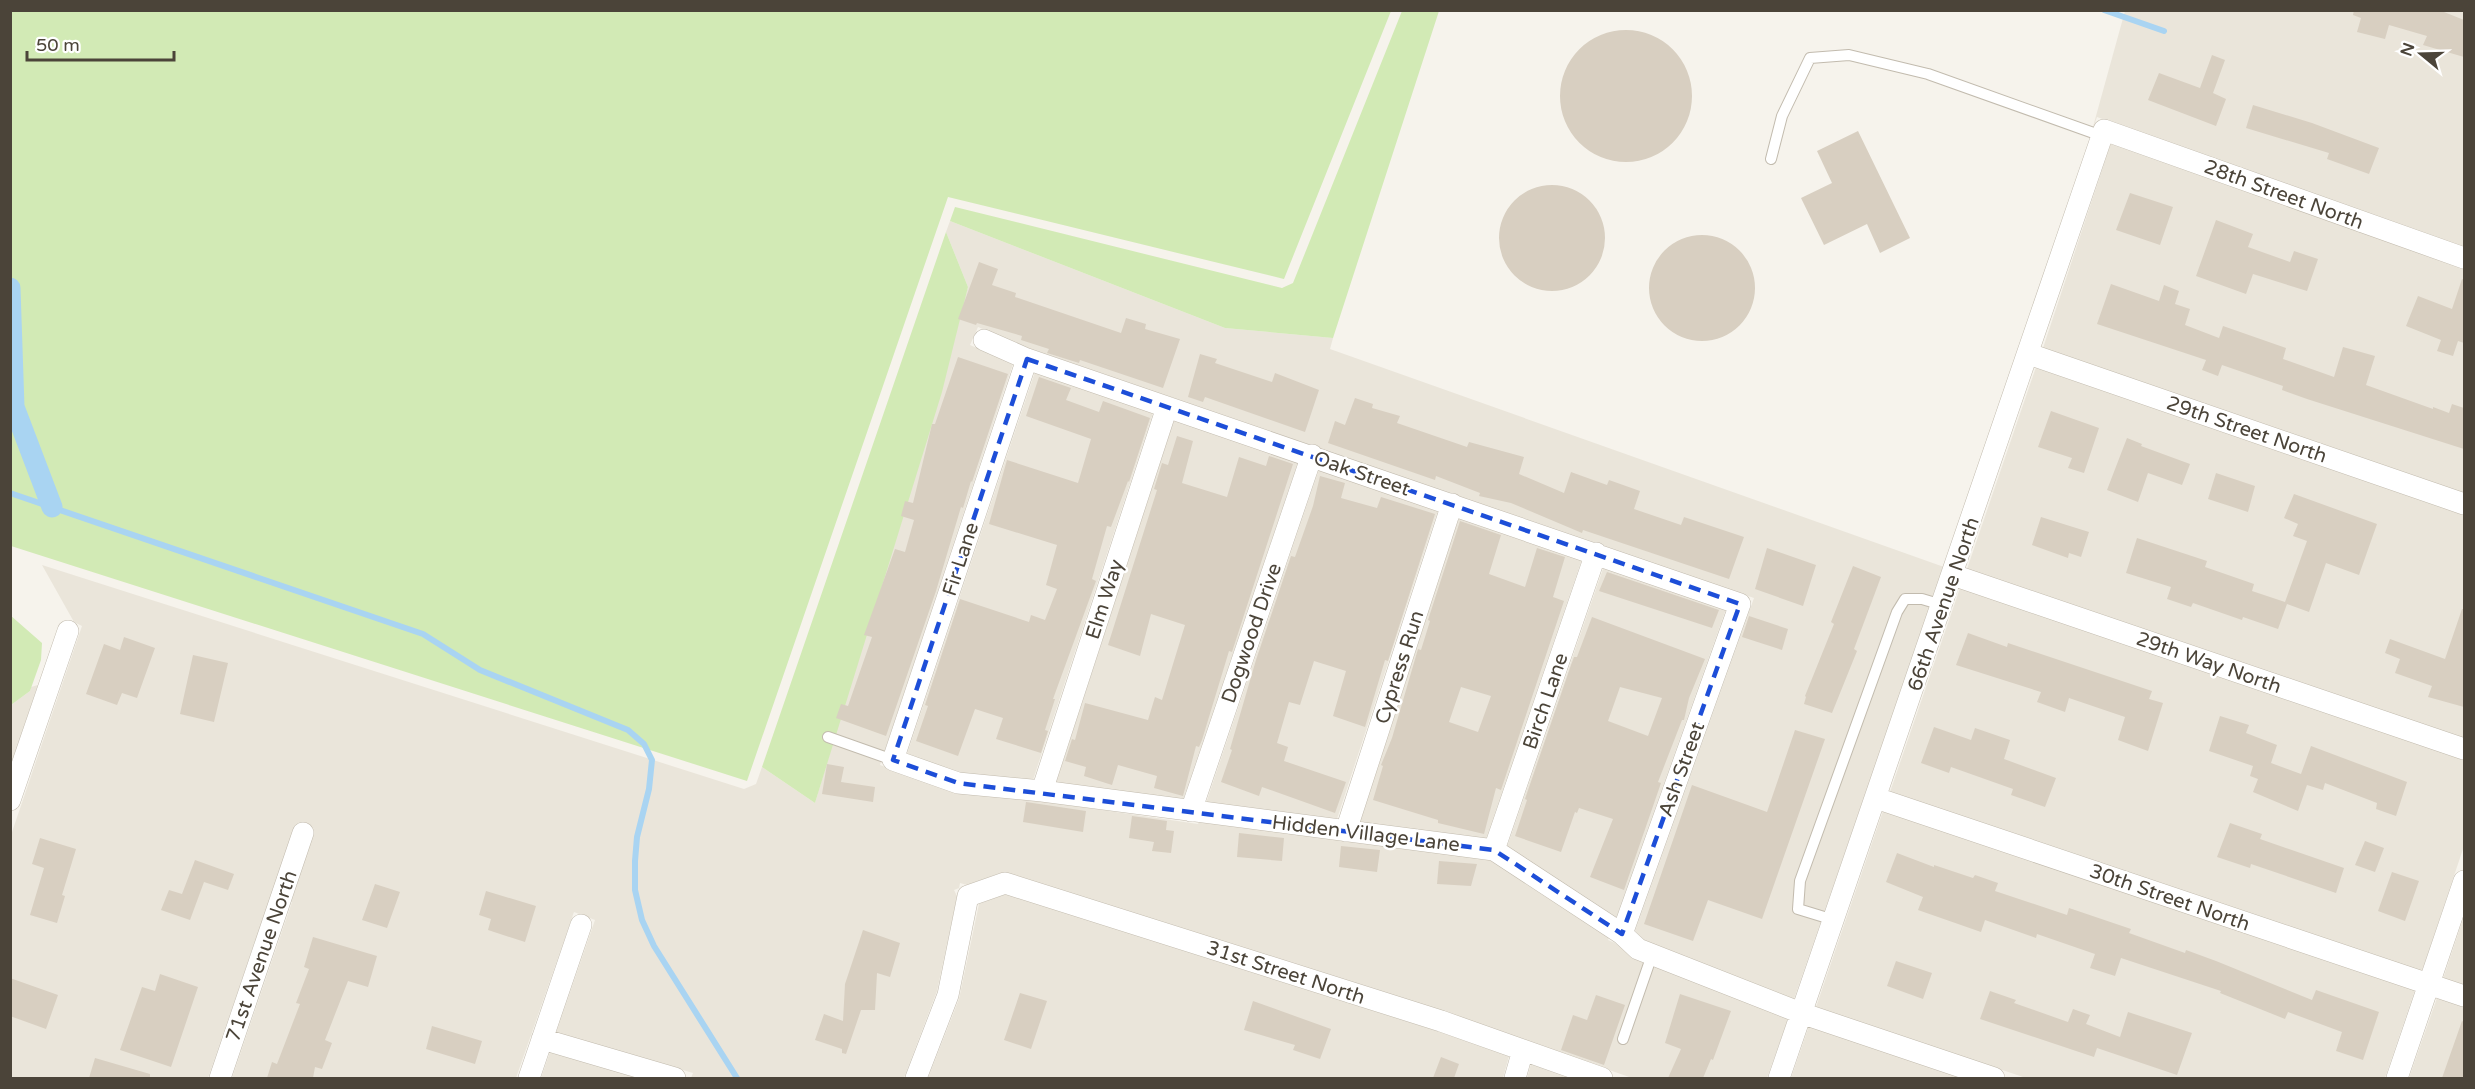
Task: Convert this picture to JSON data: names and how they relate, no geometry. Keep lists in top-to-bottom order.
{
  "streets": {
    "street": [
      "28th Street North",
      "29th Street North",
      "Oak Street",
      "Fir Lane",
      "Elm Way",
      "66th Avenue North",
      "Dogwood Drive",
      "29th Way North",
      "Cypress Run",
      "Birch Lane",
      "Ash Street",
      "Hidden Village Lane",
      "30th Street North",
      "71st Avenue North",
      "31st Street North"
    ]
  },
  "crossings": [
    ["28th Street North", "66th Avenue North"],
    ["29th Street North", "66th Avenue North"],
    ["Oak Street", "Fir Lane"],
    ["Oak Street", "Elm Way"],
    ["Oak Street", "Dogwood Drive"],
    ["Oak Street", "Cypress Run"],
    ["Oak Street", "Birch Lane"],
    ["Oak Street", "Ash Street"],
    ["Fir Lane", "Hidden Village Lane"],
    ["Elm Way", "Hidden Village Lane"],
    ["66th Avenue North", "29th Way North"],
    ["66th Avenue North", "Hidden Village Lane"],
    ["66th Avenue North", "30th Street North"],
    ["Dogwood Drive", "Hidden Village Lane"],
    ["Cypress Run", "Hidden Village Lane"],
    ["Birch Lane", "Hidden Village Lane"],
    ["Ash Street", "Hidden Village Lane"]
  ],
  "scale_bar": "50 m",
  "north": "left"
}
